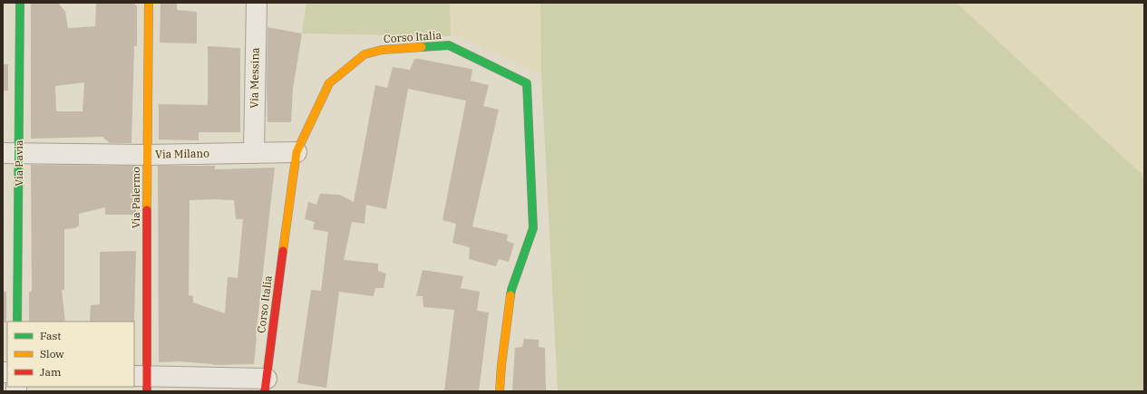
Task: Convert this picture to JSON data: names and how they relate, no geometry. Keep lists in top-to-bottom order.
{
  "streets": {
    "street": [
      "Corso Italia",
      "Via Messina",
      "Via Milano",
      "Via Pavia",
      "Via Palermo"
    ]
  },
  "crossings": [
    ["Corso Italia", "Via Milano"],
    ["Via Messina", "Via Milano"],
    ["Via Milano", "Via Pavia"],
    ["Via Milano", "Via Palermo"]
  ],
  "legend": ["Fast", "Slow", "Jam"]
}
